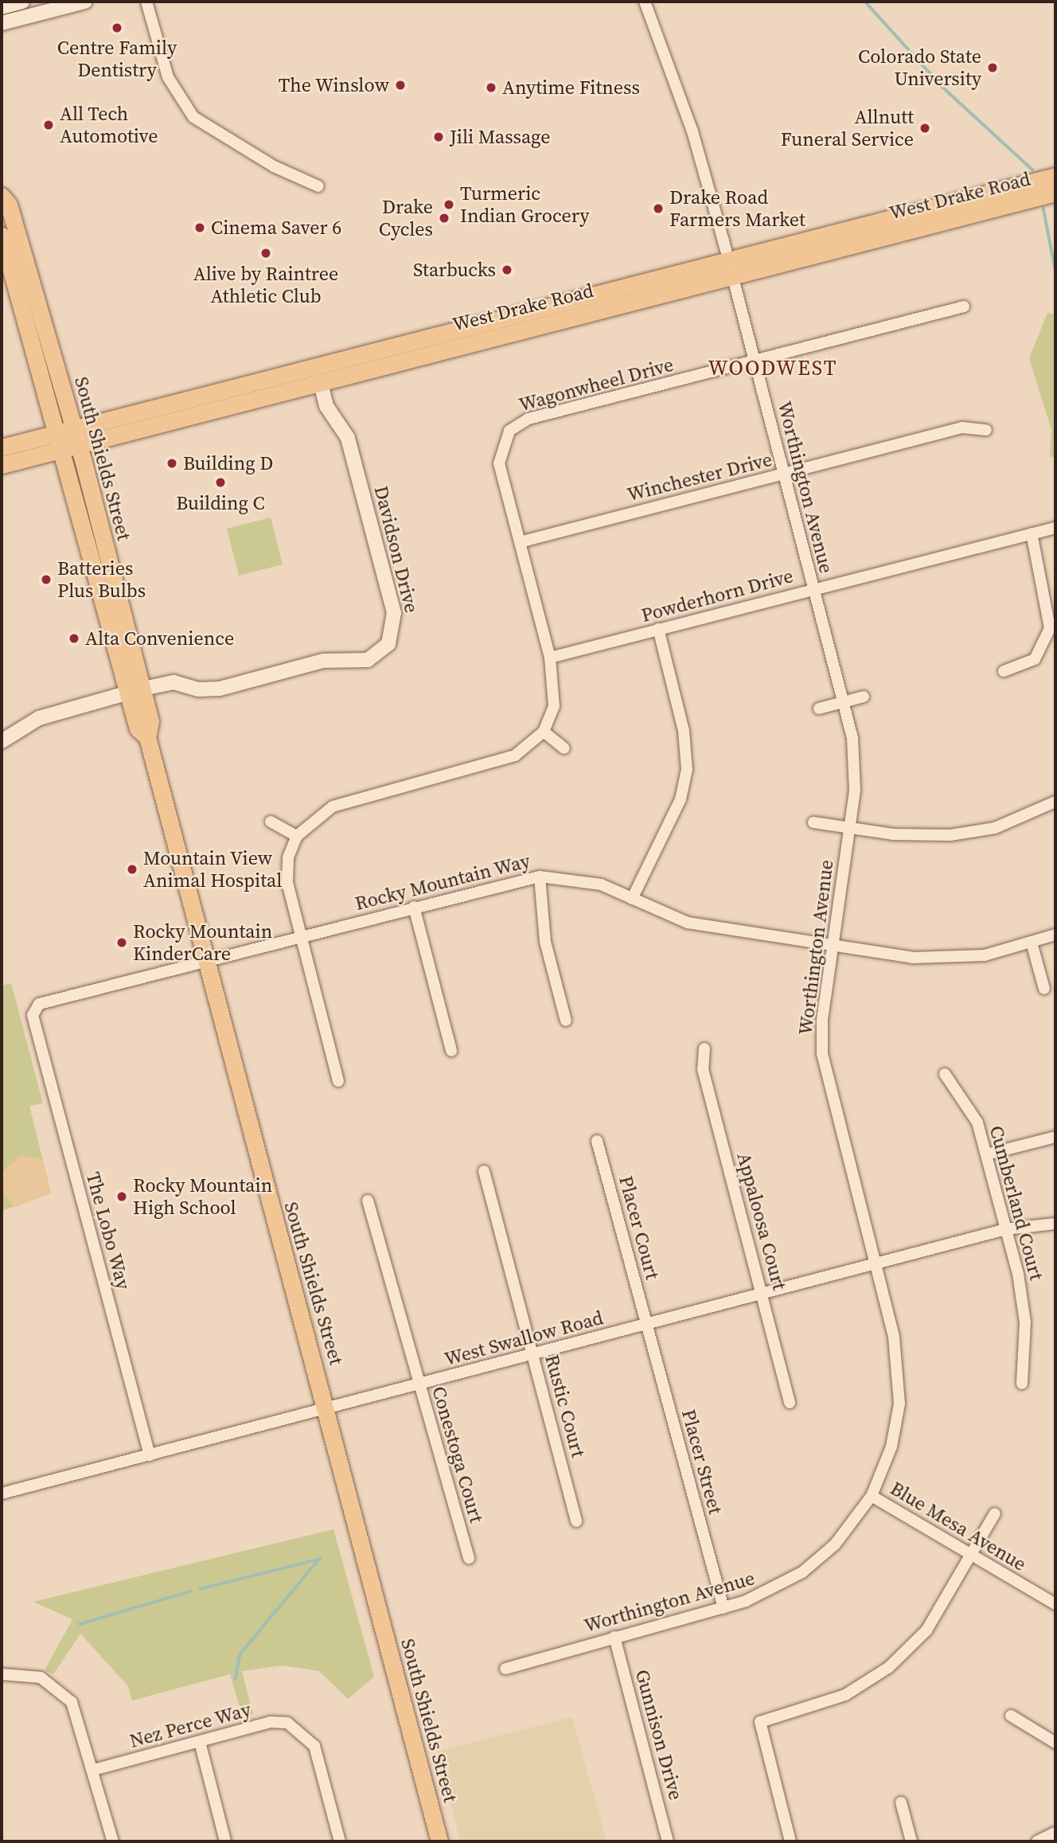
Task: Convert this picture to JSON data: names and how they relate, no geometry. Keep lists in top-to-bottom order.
{
  "streets": {
    "main road": ["West Drake Road", "South Shields Street"],
    "street": [
      "Wagonwheel Drive",
      "Winchester Drive",
      "Worthington Avenue",
      "Davidson Drive",
      "Powderhorn Drive",
      "Rocky Mountain Way",
      "Cumberland Court",
      "Appaloosa Court",
      "Placer Court",
      "The Lobo Way",
      "West Swallow Road",
      "Rustic Court",
      "Conestoga Court",
      "Placer Street",
      "Blue Mesa Avenue",
      "Nez Perce Way",
      "Gunnison Drive"
    ]
  },
  "crossings": [
    ["West Drake Road", "South Shields Street"],
    ["West Drake Road", "Worthington Avenue"],
    ["West Drake Road", "Davidson Drive"],
    ["Wagonwheel Drive", "Winchester Drive"],
    ["Wagonwheel Drive", "Worthington Avenue"],
    ["Wagonwheel Drive", "Powderhorn Drive"],
    ["South Shields Street", "Davidson Drive"],
    ["South Shields Street", "Rocky Mountain Way"],
    ["South Shields Street", "West Swallow Road"],
    ["Winchester Drive", "Worthington Avenue"],
    ["Worthington Avenue", "Powderhorn Drive"],
    ["Worthington Avenue", "Rocky Mountain Way"],
    ["Worthington Avenue", "West Swallow Road"],
    ["Worthington Avenue", "Placer Street"],
    ["Worthington Avenue", "Blue Mesa Avenue"],
    ["Worthington Avenue", "Gunnison Drive"],
    ["Rocky Mountain Way", "The Lobo Way"],
    ["Cumberland Court", "West Swallow Road"],
    ["Appaloosa Court", "West Swallow Road"],
    ["Placer Court", "West Swallow Road"],
    ["Placer Court", "Placer Street"],
    ["The Lobo Way", "West Swallow Road"],
    ["West Swallow Road", "Rustic Court"],
    ["West Swallow Road", "Conestoga Court"],
    ["West Swallow Road", "Placer Street"]
  ],
  "districts": ["WOODWEST"],
  "places": [
    "Centre Family Dentistry",
    "Colorado State University",
    "The Winslow",
    "Anytime Fitness",
    "All Tech Automotive",
    "Allnutt Funeral Service",
    "Jili Massage",
    "Turmeric Indian Grocery",
    "Drake Road Farmers Market",
    "Drake Cycles",
    "Cinema Saver 6",
    "Alive by Raintree Athletic Club",
    "Starbucks",
    "Building D",
    "Building C",
    "Batteries Plus Bulbs",
    "Alta Convenience",
    "Mountain View Animal Hospital",
    "Rocky Mountain KinderCare",
    "Rocky Mountain High School"
  ]
}
